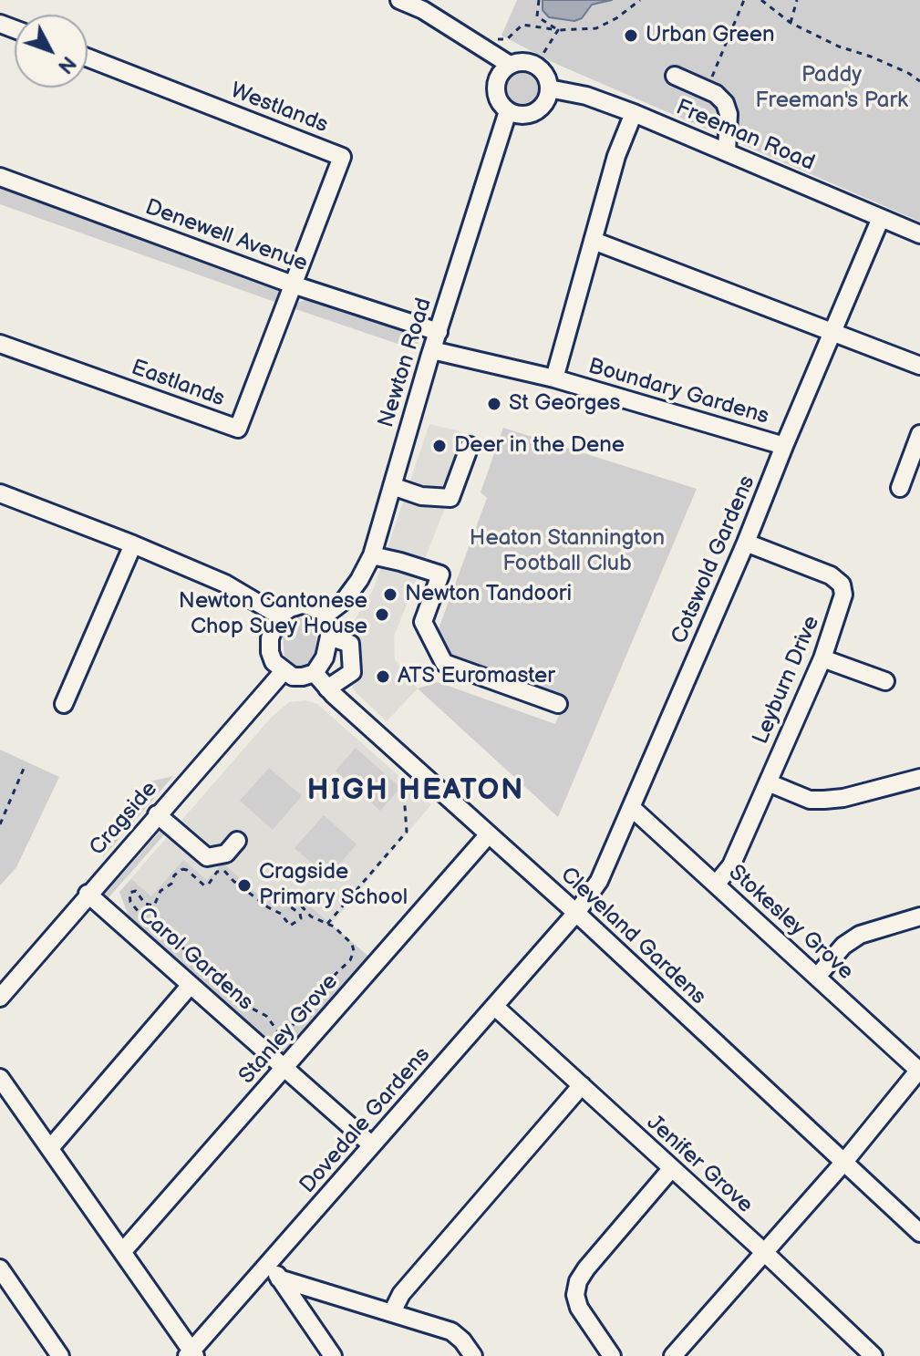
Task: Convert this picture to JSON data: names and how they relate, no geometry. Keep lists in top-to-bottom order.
{
  "streets": {
    "street": [
      "Westlands",
      "Freeman Road",
      "Denewell Avenue",
      "Newton Road",
      "Eastlands",
      "Boundary Gardens",
      "Cotswold Gardens",
      "Leyburn Drive",
      "Cragside",
      "Stokesley Grove",
      "Cleveland Gardens",
      "Carol Gardens",
      "Stanley Grove",
      "Dovedale Gardens",
      "Jenifer Grove"
    ]
  },
  "crossings": [
    ["Westlands", "Denewell Avenue"],
    ["Westlands", "Eastlands"],
    ["Freeman Road", "Newton Road"],
    ["Freeman Road", "Cotswold Gardens"],
    ["Denewell Avenue", "Newton Road"],
    ["Denewell Avenue", "Eastlands"],
    ["Newton Road", "Boundary Gardens"],
    ["Newton Road", "Cragside"],
    ["Newton Road", "Cleveland Gardens"],
    ["Boundary Gardens", "Cotswold Gardens"],
    ["Cotswold Gardens", "Leyburn Drive"],
    ["Cotswold Gardens", "Stokesley Grove"],
    ["Cotswold Gardens", "Cleveland Gardens"],
    ["Cotswold Gardens", "Dovedale Gardens"],
    ["Leyburn Drive", "Stokesley Grove"],
    ["Cragside", "Cleveland Gardens"],
    ["Cragside", "Carol Gardens"],
    ["Cleveland Gardens", "Stanley Grove"],
    ["Cleveland Gardens", "Dovedale Gardens"],
    ["Carol Gardens", "Stanley Grove"],
    ["Carol Gardens", "Dovedale Gardens"],
    ["Dovedale Gardens", "Jenifer Grove"]
  ],
  "districts": ["HIGH HEATON"],
  "parks": ["Paddy Freeman's Park", "Heaton Stannington Football Club"],
  "places": [
    "Urban Green",
    "St Georges",
    "Deer in the Dene",
    "Newton Tandoori",
    "Newton Cantonese Chop Suey House",
    "ATS Euromaster",
    "Cragside Primary School"
  ],
  "north": "bottom right"
}
